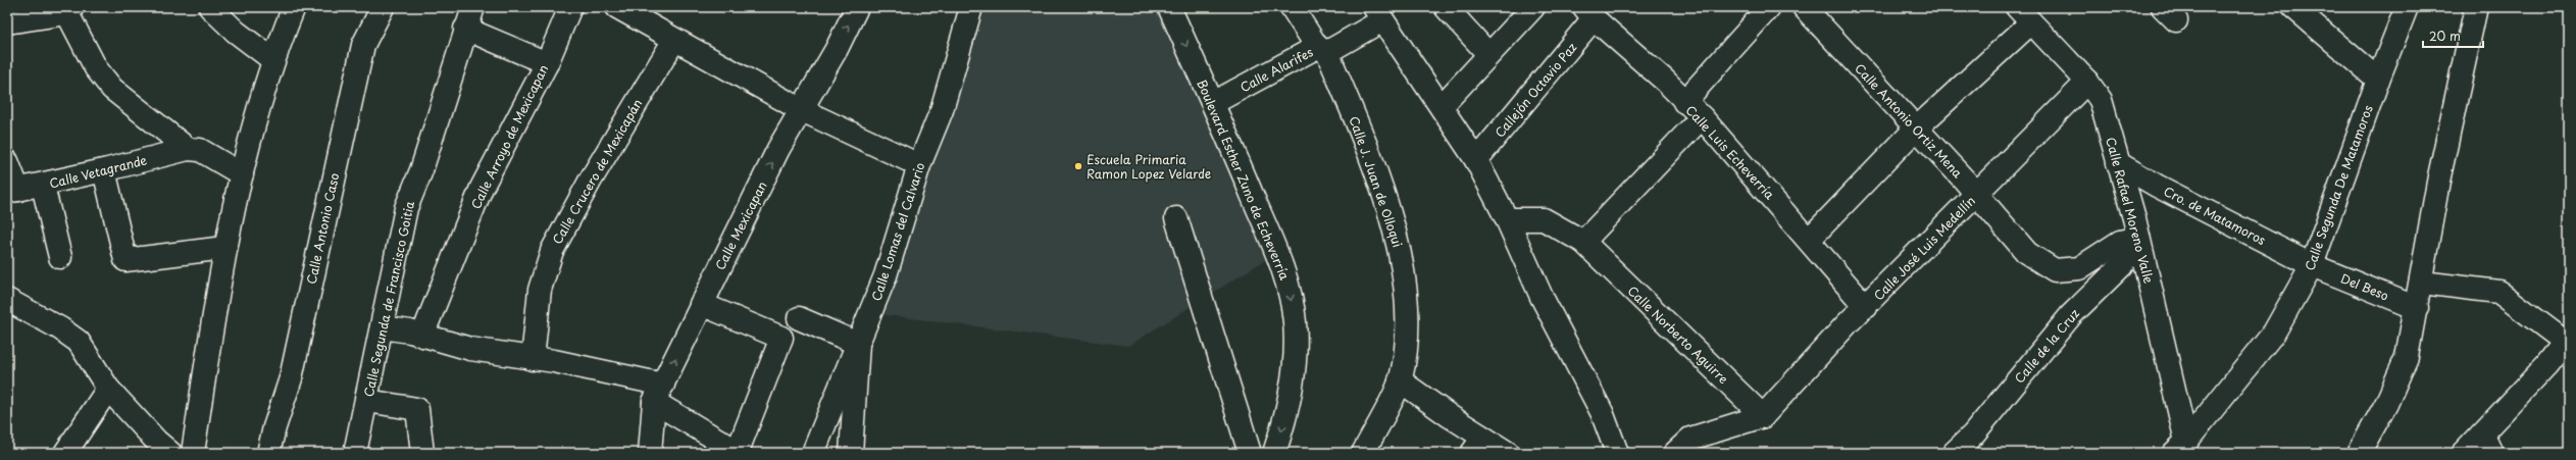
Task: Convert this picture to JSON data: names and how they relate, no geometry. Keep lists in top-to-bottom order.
{
  "streets": {
    "street": [
      "Calle Alarifes",
      "Callejón Octavio Paz",
      "Calle Antonio Ortiz Mena",
      "Calle Arroyo de Mexicapan",
      "Calle Luis Echeverría",
      "Calle Vetagrande",
      "Calle Crucero de Mexicapán",
      "Boulevard Esther Zuno de Echeverría",
      "Calle J. Juan de Olloqui",
      "Calle Segunda De Matamoros",
      "Calle Rafael Moreno Valle",
      "Cro. de Matamoros",
      "Calle Mexicapan",
      "Calle Antonio Caso",
      "Calle Lomas del Calvario",
      "Calle José Luis Medellín",
      "Del Beso",
      "Calle Segunda de Francisco Goitia",
      "Calle Norberto Aguirre",
      "Calle de la Cruz"
    ]
  },
  "crossings": [
    ["Calle Alarifes", "Boulevard Esther Zuno de Echeverría"],
    ["Calle Alarifes", "Calle J. Juan de Olloqui"],
    ["Callejón Octavio Paz", "Calle Luis Echeverría"],
    ["Calle Antonio Ortiz Mena", "Calle Rafael Moreno Valle"],
    ["Calle Antonio Ortiz Mena", "Calle José Luis Medellín"],
    ["Calle Antonio Ortiz Mena", "Calle de la Cruz"],
    ["Calle Luis Echeverría", "Calle José Luis Medellín"],
    ["Calle Segunda De Matamoros", "Calle Rafael Moreno Valle"],
    ["Calle Segunda De Matamoros", "Cro. de Matamoros"],
    ["Calle Segunda De Matamoros", "Del Beso"],
    ["Calle Rafael Moreno Valle", "Cro. de Matamoros"],
    ["Calle Rafael Moreno Valle", "Calle José Luis Medellín"],
    ["Calle Rafael Moreno Valle", "Calle de la Cruz"],
    ["Cro. de Matamoros", "Del Beso"],
    ["Calle José Luis Medellín", "Calle Norberto Aguirre"]
  ],
  "one_way": ["Calle Mexicapan"],
  "places": ["Escuela Primaria Ramon Lopez Velarde"],
  "scale_bar": "20 m"
}
